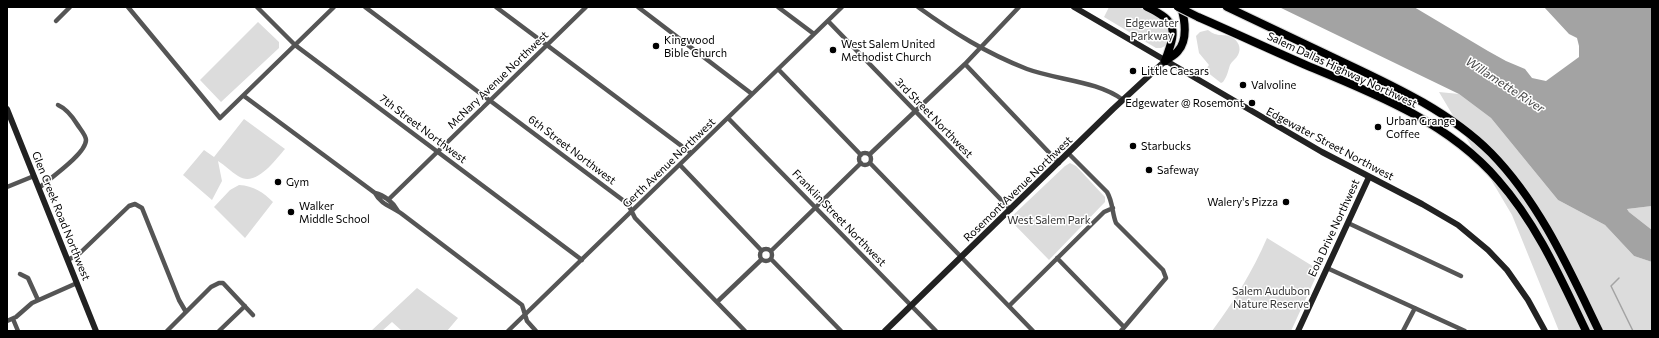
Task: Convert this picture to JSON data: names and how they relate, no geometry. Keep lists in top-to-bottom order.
{
  "streets": {
    "highway": ["Salem Dallas Highway Northwest"],
    "main road": [
      "Edgewater Street Northwest",
      "Rosemont Avenue Northwest",
      "Glen Creek Road Northwest",
      "Eola Drive Northwest"
    ],
    "street": [
      "McNary Avenue Northwest",
      "3rd Street Northwest",
      "7th Street Northwest",
      "6th Street Northwest",
      "Gerth Avenue Northwest",
      "Franklin Street Northwest"
    ]
  },
  "crossings": [
    ["McNary Avenue Northwest", "7th Street Northwest"],
    ["McNary Avenue Northwest", "6th Street Northwest"],
    ["3rd Street Northwest", "Gerth Avenue Northwest"],
    ["3rd Street Northwest", "Rosemont Avenue Northwest"],
    ["7th Street Northwest", "Gerth Avenue Northwest"],
    ["Edgewater Street Northwest", "Rosemont Avenue Northwest"],
    ["Edgewater Street Northwest", "Eola Drive Northwest"],
    ["6th Street Northwest", "Gerth Avenue Northwest"],
    ["Gerth Avenue Northwest", "Franklin Street Northwest"],
    ["Rosemont Avenue Northwest", "Franklin Street Northwest"]
  ],
  "water": ["Willamette River"],
  "parks": ["Edgewater Parkway", "West Salem Park", "Salem Audubon Nature Reserve"],
  "places": [
    "Kingwood Bible Church",
    "West Salem United Methodist Church",
    "Little Caesars",
    "Valvoline",
    "Edgewater @ Rosemont",
    "Urban Grange Coffee",
    "Starbucks",
    "Safeway",
    "Gym",
    "Walery's Pizza",
    "Walker Middle School"
  ]
}
